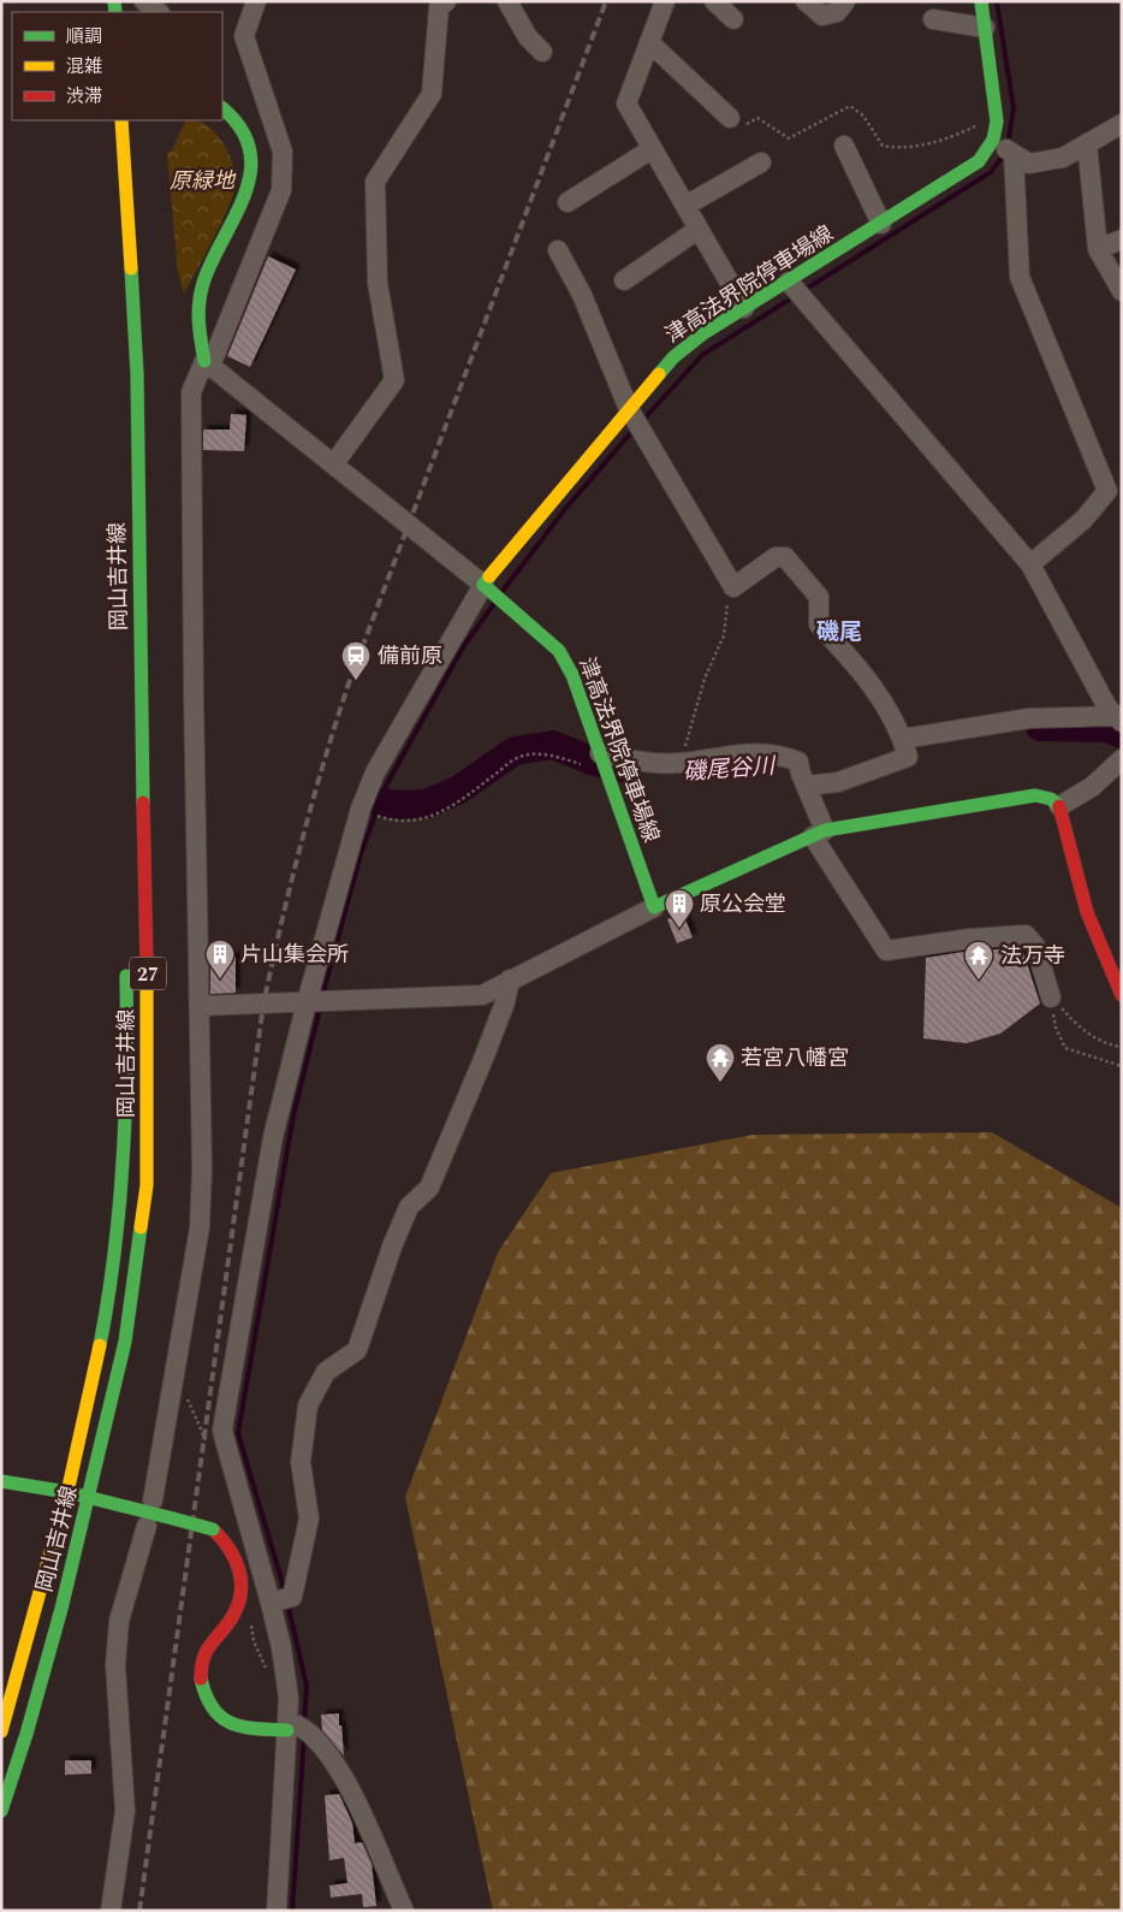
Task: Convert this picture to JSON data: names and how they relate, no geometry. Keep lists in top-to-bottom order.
{
  "streets": {
    "main road": ["津高法界院停車場線", "岡山吉井線", "27"]
  },
  "districts": ["磯尾"],
  "water": ["磯尾谷川"],
  "parks": ["原緑地"],
  "places": {
    "station": ["備前原"],
    "building": ["原公会堂", "片山集会所"],
    "temple": ["法万寺", "若宮八幡宮"]
  },
  "legend": ["順調", "混雑", "渋滞"]
}
